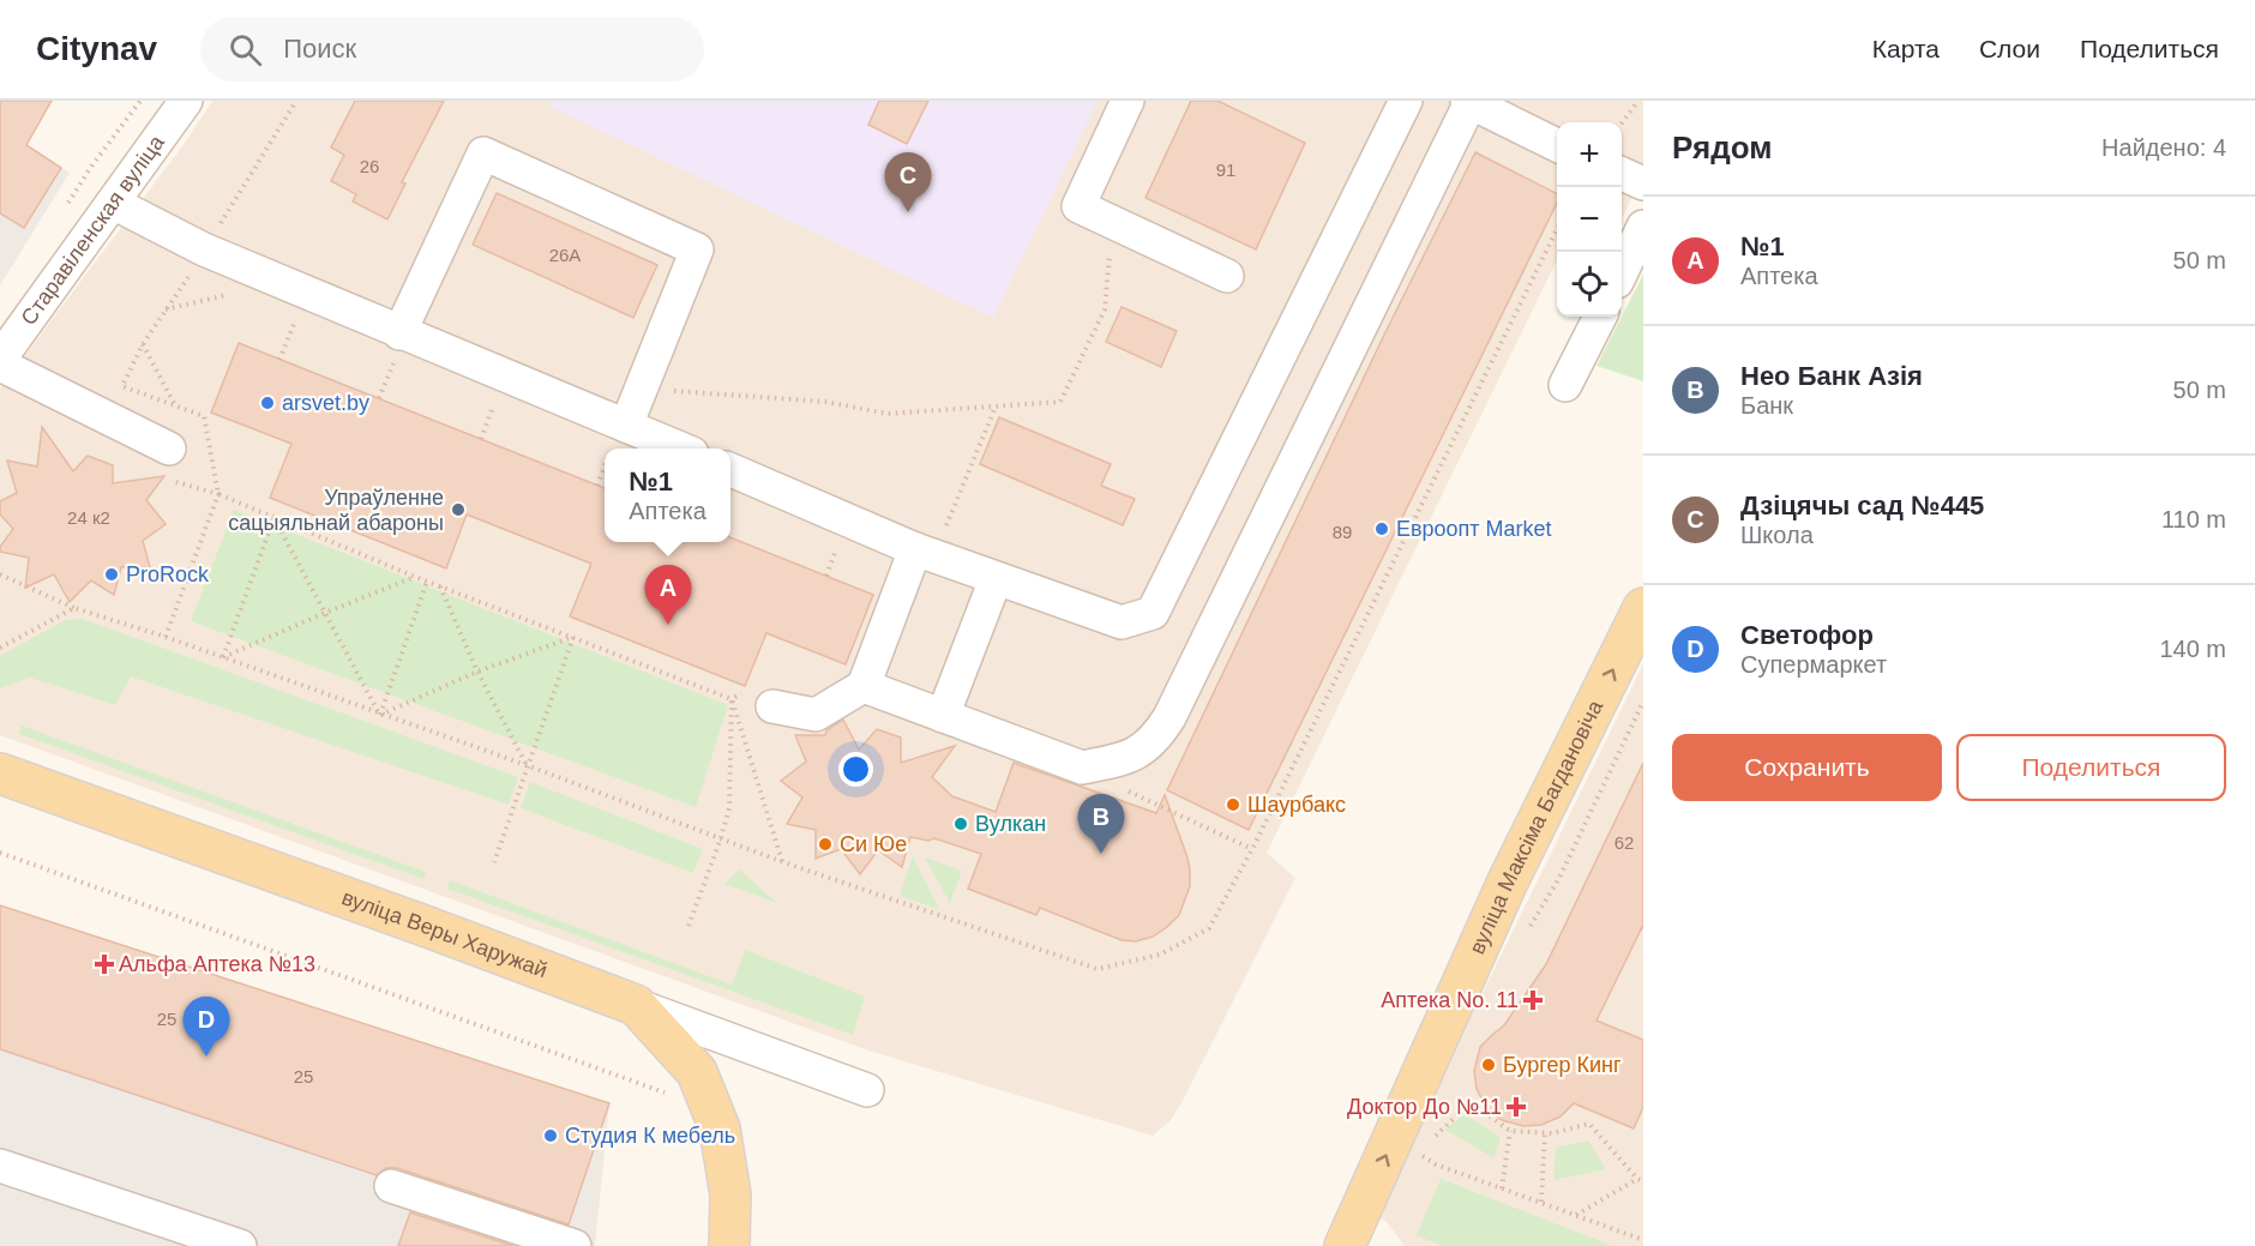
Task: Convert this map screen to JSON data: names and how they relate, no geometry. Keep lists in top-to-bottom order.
{
  "streets": {
    "main road": ["вуліца Максіма Багдановіча", "вуліца Веры Харужай"],
    "street": ["Старавіленская вуліца"]
  },
  "one_way": ["вуліца Максіма Багдановіча"],
  "places": {
    "other": [
      "arsvet.by",
      "Упраўленне сацыяльнай абароны",
      "Евроопт Market",
      "ProRock",
      "Шаурбакс",
      "Вулкан",
      "Cи Юе",
      "Бургер Кинг",
      "Студия К мебель"
    ],
    "health": ["Альфа Аптека №13", "Аптека No. 11", "Доктор До №11"]
  },
  "house_numbers": [
    "26",
    "91",
    "26А",
    "24 к2",
    "89",
    "62",
    "25",
    "25"
  ],
  "page": {
    "header": "Citynav",
    "search": "Поиск",
    "nav": ["Карта", "Слои", "Поделиться"],
    "heading": ["Рядом", "Найдено: 4"],
    "map_buttons": ["+", "−"],
    "pins": [
      "C",
      "A",
      "B",
      "D"
    ],
    "list": [
      {
        "mark": "A",
        "name": "№1",
        "note": "Аптека",
        "value": "50 m"
      },
      {
        "mark": "B",
        "name": "Нео Банк Азія",
        "note": "Банк",
        "value": "50 m"
      },
      {
        "mark": "C",
        "name": "Дзіцячы сад №445",
        "note": "Школа",
        "value": "110 m"
      },
      {
        "mark": "D",
        "name": "Светофор",
        "note": "Супермаркет",
        "value": "140 m"
      }
    ],
    "popup": ["№1", "Аптека"],
    "buttons": ["Сохранить", "Поделиться"]
  }
}
